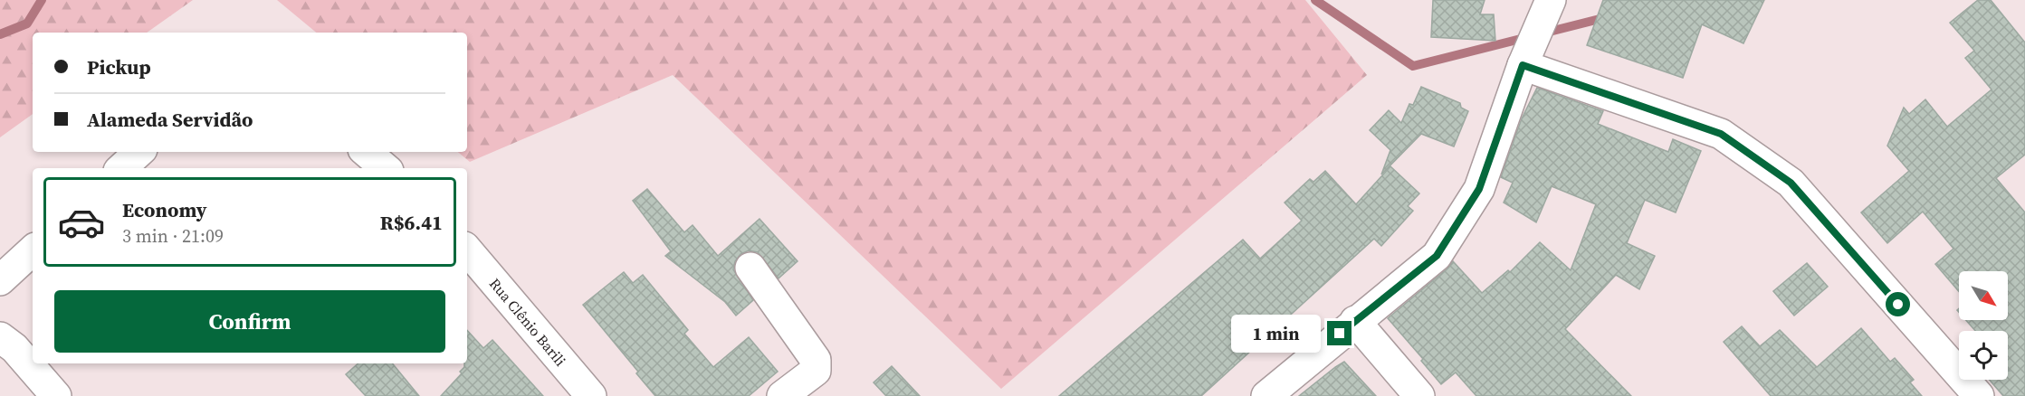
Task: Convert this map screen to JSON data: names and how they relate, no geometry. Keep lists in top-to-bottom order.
{
  "streets": {
    "street": ["Rua Clênio Barili"]
  },
  "north": "bottom right",
  "page": {
    "banner": ["Pickup", "Alameda Servidão"],
    "list": [
      {
        "name": "Economy",
        "note": "3 min · 21:09",
        "value": "R$6.41"
      }
    ],
    "buttons": "Confirm",
    "bubble": "1 min"
  }
}
